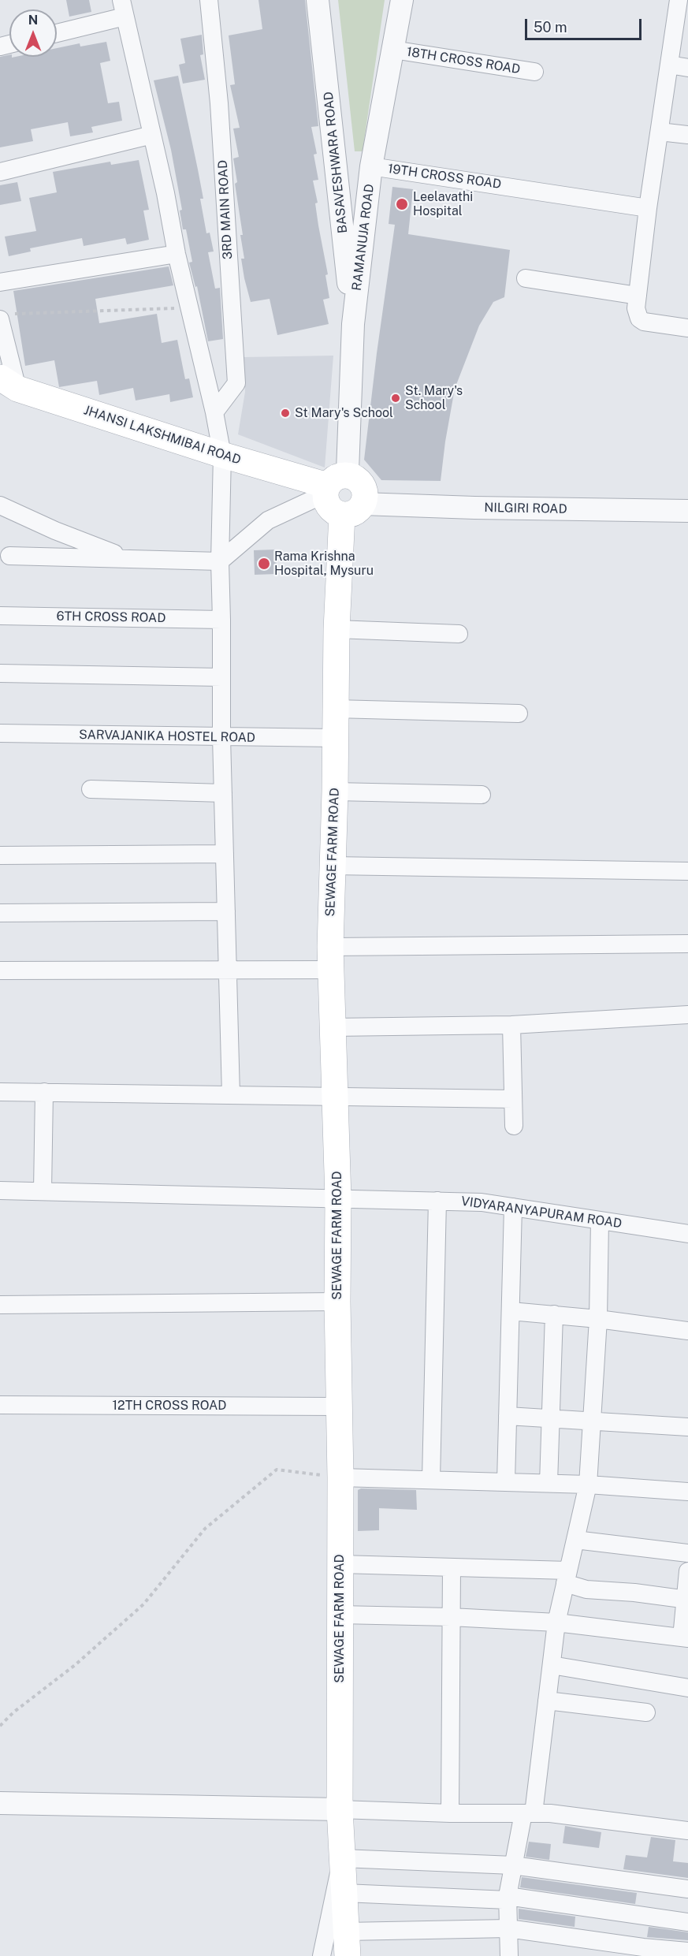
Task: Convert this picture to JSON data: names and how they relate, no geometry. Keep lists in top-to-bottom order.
{
  "streets": {
    "main road": ["JHANSI LAKSHMIBAI ROAD", "SEWAGE FARM ROAD"],
    "street": [
      "18TH CROSS ROAD",
      "BASAVESHWARA ROAD",
      "19TH CROSS ROAD",
      "3RD MAIN ROAD",
      "RAMANUJA ROAD",
      "NILGIRI ROAD",
      "6TH CROSS ROAD",
      "SARVAJANIKA HOSTEL ROAD",
      "VIDYARANYAPURAM ROAD",
      "12TH CROSS ROAD"
    ]
  },
  "crossings": [
    ["18TH CROSS ROAD", "RAMANUJA ROAD"],
    ["BASAVESHWARA ROAD", "RAMANUJA ROAD"],
    ["19TH CROSS ROAD", "RAMANUJA ROAD"],
    ["RAMANUJA ROAD", "JHANSI LAKSHMIBAI ROAD"],
    ["RAMANUJA ROAD", "SEWAGE FARM ROAD"],
    ["JHANSI LAKSHMIBAI ROAD", "SEWAGE FARM ROAD"],
    ["NILGIRI ROAD", "SEWAGE FARM ROAD"],
    ["SARVAJANIKA HOSTEL ROAD", "SEWAGE FARM ROAD"],
    ["SEWAGE FARM ROAD", "VIDYARANYAPURAM ROAD"],
    ["SEWAGE FARM ROAD", "12TH CROSS ROAD"]
  ],
  "places": [
    "Leelavathi Hospital",
    "St. Mary's School",
    "St Mary's School",
    "Rama Krishna Hospital, Mysuru"
  ],
  "scale_bar": "50 m",
  "north": "top"
}
